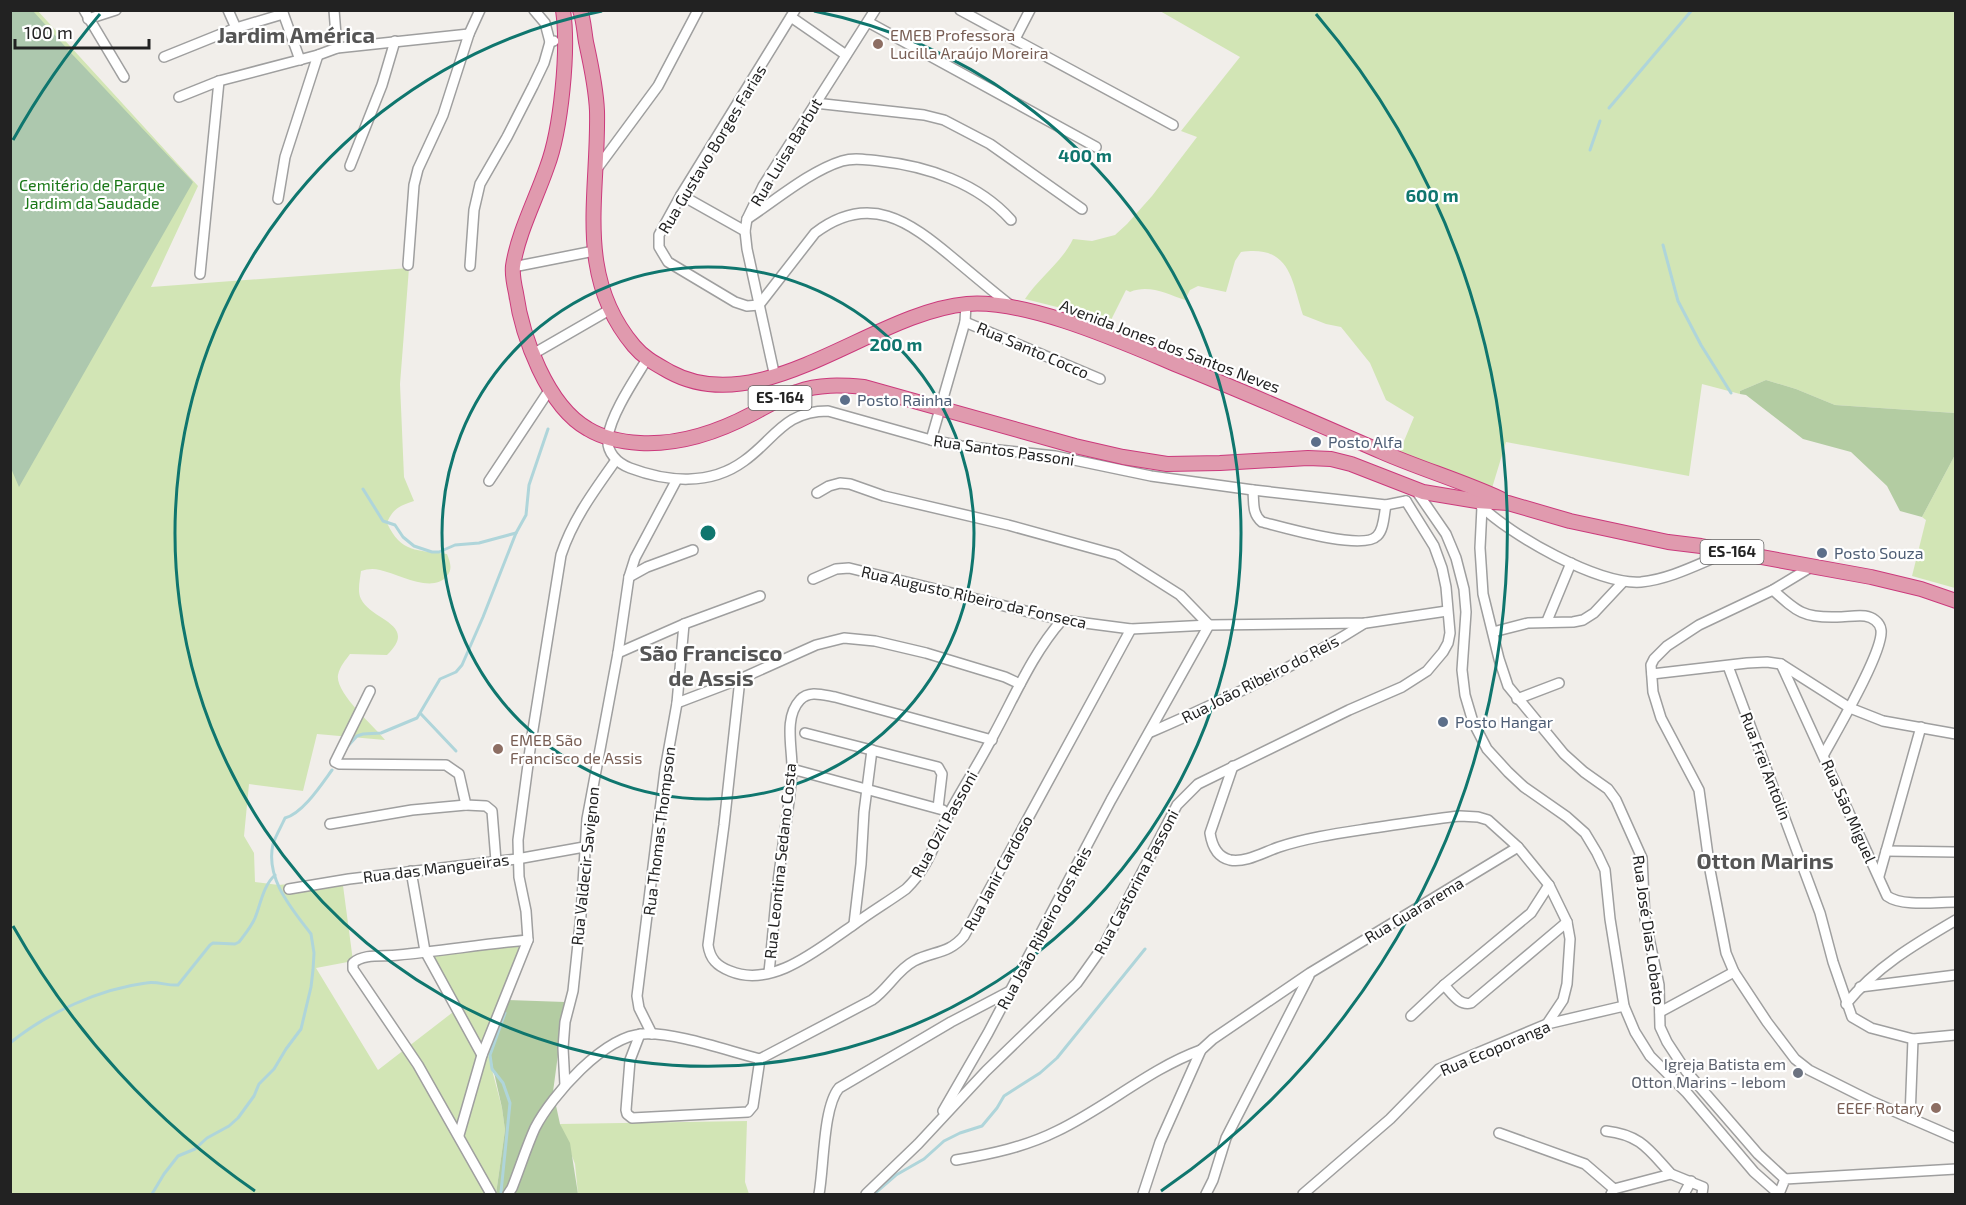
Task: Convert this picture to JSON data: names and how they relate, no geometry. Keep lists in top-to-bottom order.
{
  "streets": {
    "highway": ["Avenida Jones dos Santos Neves", "ES-164"],
    "street": [
      "Rua Gustavo Borges Farias",
      "Rua Luisa Barbut",
      "Rua Santo Cocco",
      "Rua Santos Passoni",
      "Rua Augusto Ribeiro da Fonseca",
      "Rua João Ribeiro do Reis",
      "Rua Frei Antolin",
      "Rua São Miguel",
      "Rua Ozil Passoni",
      "Rua Thomas Thompson",
      "Rua Leontina Sedano Costa",
      "Rua Valdecir Savignon",
      "Rua das Mangueiras",
      "Rua Janir Cardoso",
      "Rua Castorina Passoni",
      "Rua Guararema",
      "Rua João Ribeiro dos Reis",
      "Rua José Dias Lobato",
      "Rua Ecoporanga"
    ]
  },
  "crossings": [
    ["Rua Gustavo Borges Farias", "Rua Luisa Barbut"],
    ["Rua Luisa Barbut", "Avenida Jones dos Santos Neves"],
    ["Avenida Jones dos Santos Neves", "ES-164"],
    ["ES-164", "Rua Santos Passoni"],
    ["ES-164", "Rua Castorina Passoni"],
    ["ES-164", "Rua José Dias Lobato"],
    ["Rua Santos Passoni", "Rua Valdecir Savignon"],
    ["Rua Santos Passoni", "Rua Castorina Passoni"],
    ["Rua Augusto Ribeiro da Fonseca", "Rua João Ribeiro do Reis"],
    ["Rua Augusto Ribeiro da Fonseca", "Rua Ozil Passoni"],
    ["Rua Augusto Ribeiro da Fonseca", "Rua Janir Cardoso"],
    ["Rua Augusto Ribeiro da Fonseca", "Rua Castorina Passoni"],
    ["Rua Augusto Ribeiro da Fonseca", "Rua João Ribeiro dos Reis"],
    ["Rua João Ribeiro do Reis", "Rua João Ribeiro dos Reis"],
    ["Rua Ozil Passoni", "Rua Leontina Sedano Costa"],
    ["Rua Valdecir Savignon", "Rua das Mangueiras"],
    ["Rua Castorina Passoni", "Rua João Ribeiro dos Reis"]
  ],
  "districts": ["Jardim América", "São Francisco de Assis", "Otton Marins"],
  "parks": ["Cemitério de Parque Jardim da Saudade"],
  "places": [
    "EMEB Professora Lucilla Araújo Moreira",
    "Posto Rainha",
    "Posto Alfa",
    "Posto Souza",
    "Posto Hangar",
    "EMEB São Francisco de Assis",
    "Igreja Batista em Otton Marins - Iebom",
    "EEEF Rotary"
  ],
  "scale_bar": "100 m",
  "rings": ["400 m", "600 m", "200 m"]
}
